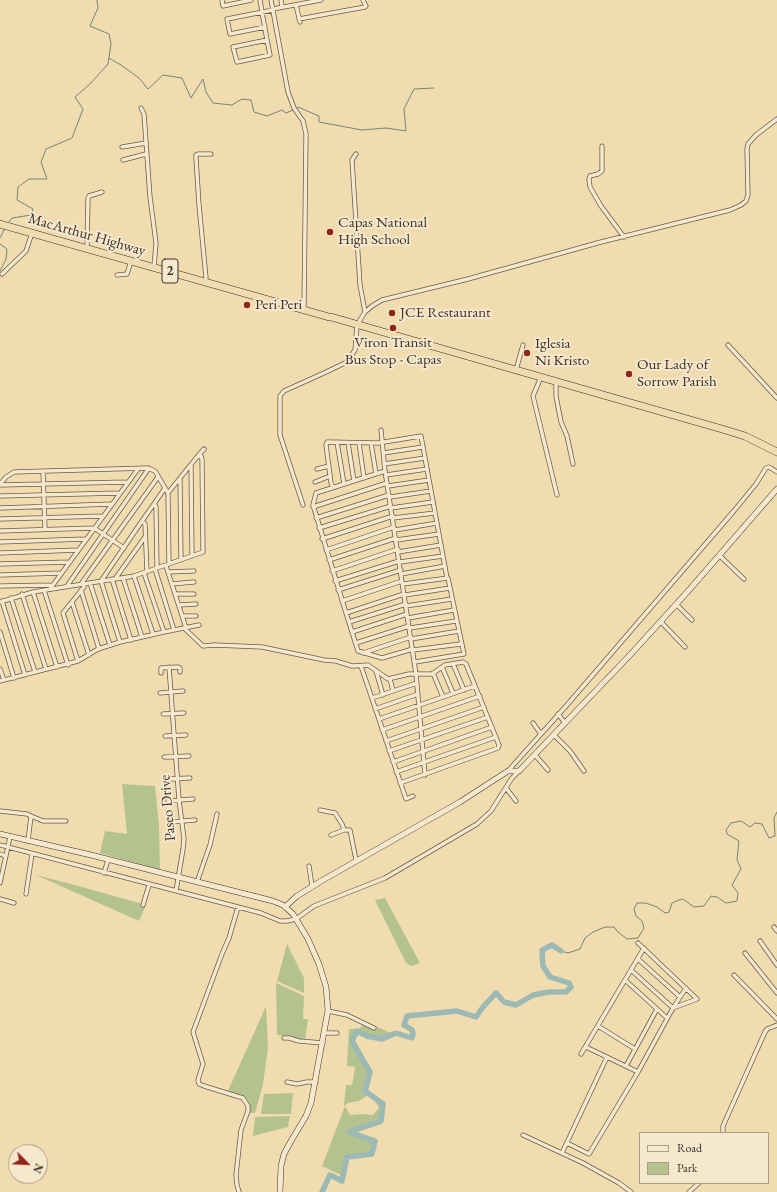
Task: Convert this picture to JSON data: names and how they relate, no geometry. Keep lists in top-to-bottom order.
{
  "streets": {
    "highway": ["MacArthur Highway", "2"],
    "street": ["Paseo Drive"]
  },
  "places": [
    "Capas National High School",
    "Peri Peri",
    "JCE Restaurant",
    "Viron Transit Bus Stop - Capas",
    "Iglesia Ni Kristo",
    "Our Lady of Sorrow Parish"
  ],
  "legend": ["Road", "Park"],
  "north": "bottom right"
}
